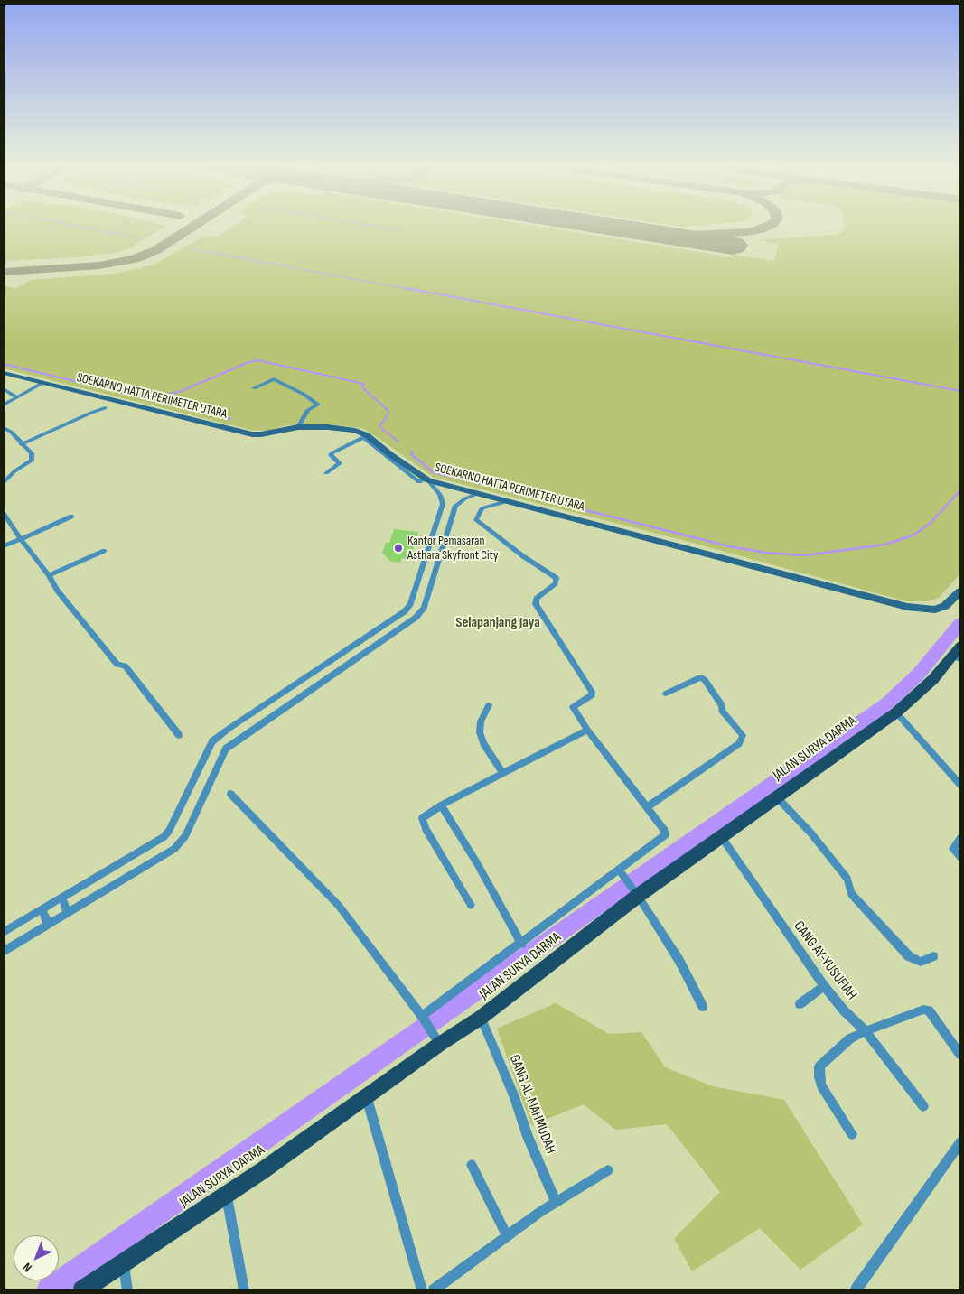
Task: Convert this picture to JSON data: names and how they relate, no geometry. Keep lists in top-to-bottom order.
{
  "streets": {
    "main road": ["SOEKARNO HATTA PERIMETER UTARA", "JALAN SURYA DARMA"],
    "street": ["GANG AY-YUSUFIAH", "GANG AL-MAHMUDAH"]
  },
  "crossings": [
    ["JALAN SURYA DARMA", "GANG AY-YUSUFIAH"],
    ["JALAN SURYA DARMA", "GANG AL-MAHMUDAH"]
  ],
  "districts": ["Selapanjang Jaya"],
  "places": ["Kantor Pemasaran Asthara Skyfront City"],
  "north": "bottom left"
}
